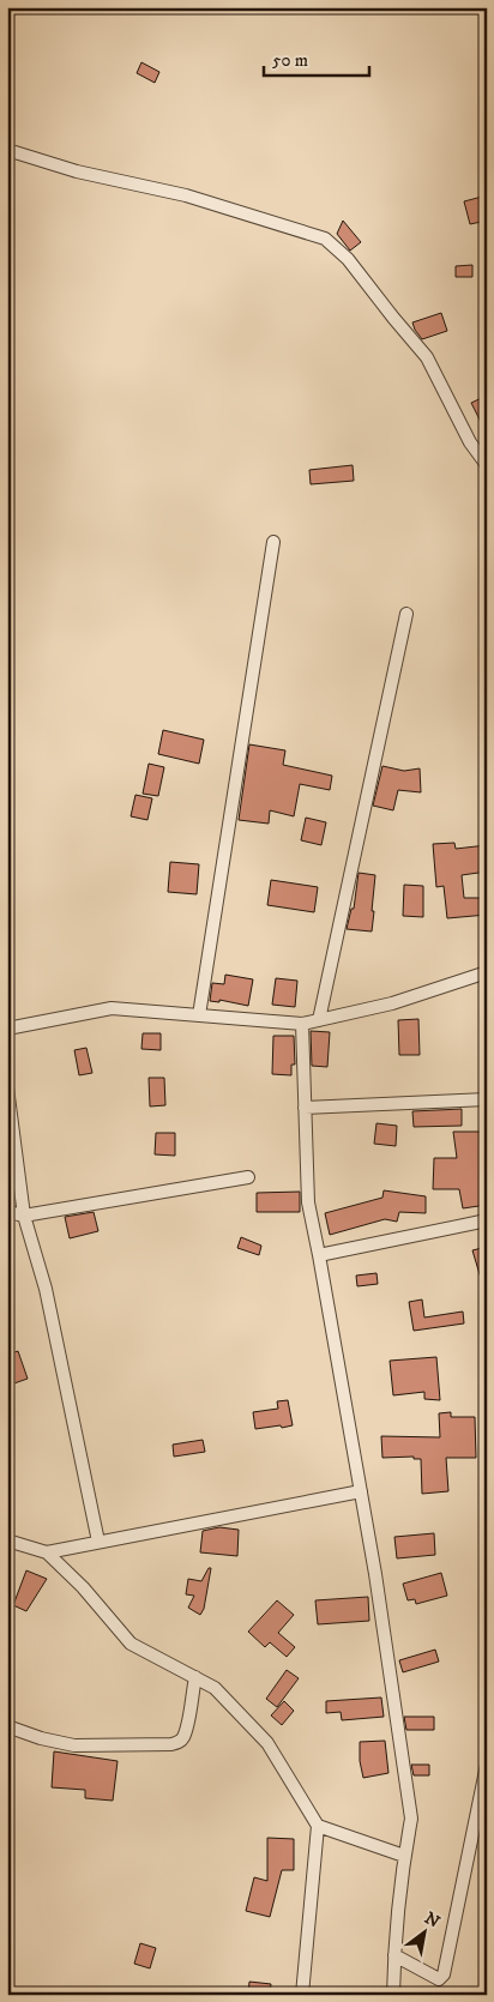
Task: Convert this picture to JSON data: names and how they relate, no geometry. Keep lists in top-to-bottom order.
{
  "scale_bar": "50 m",
  "north": "top right"
}
